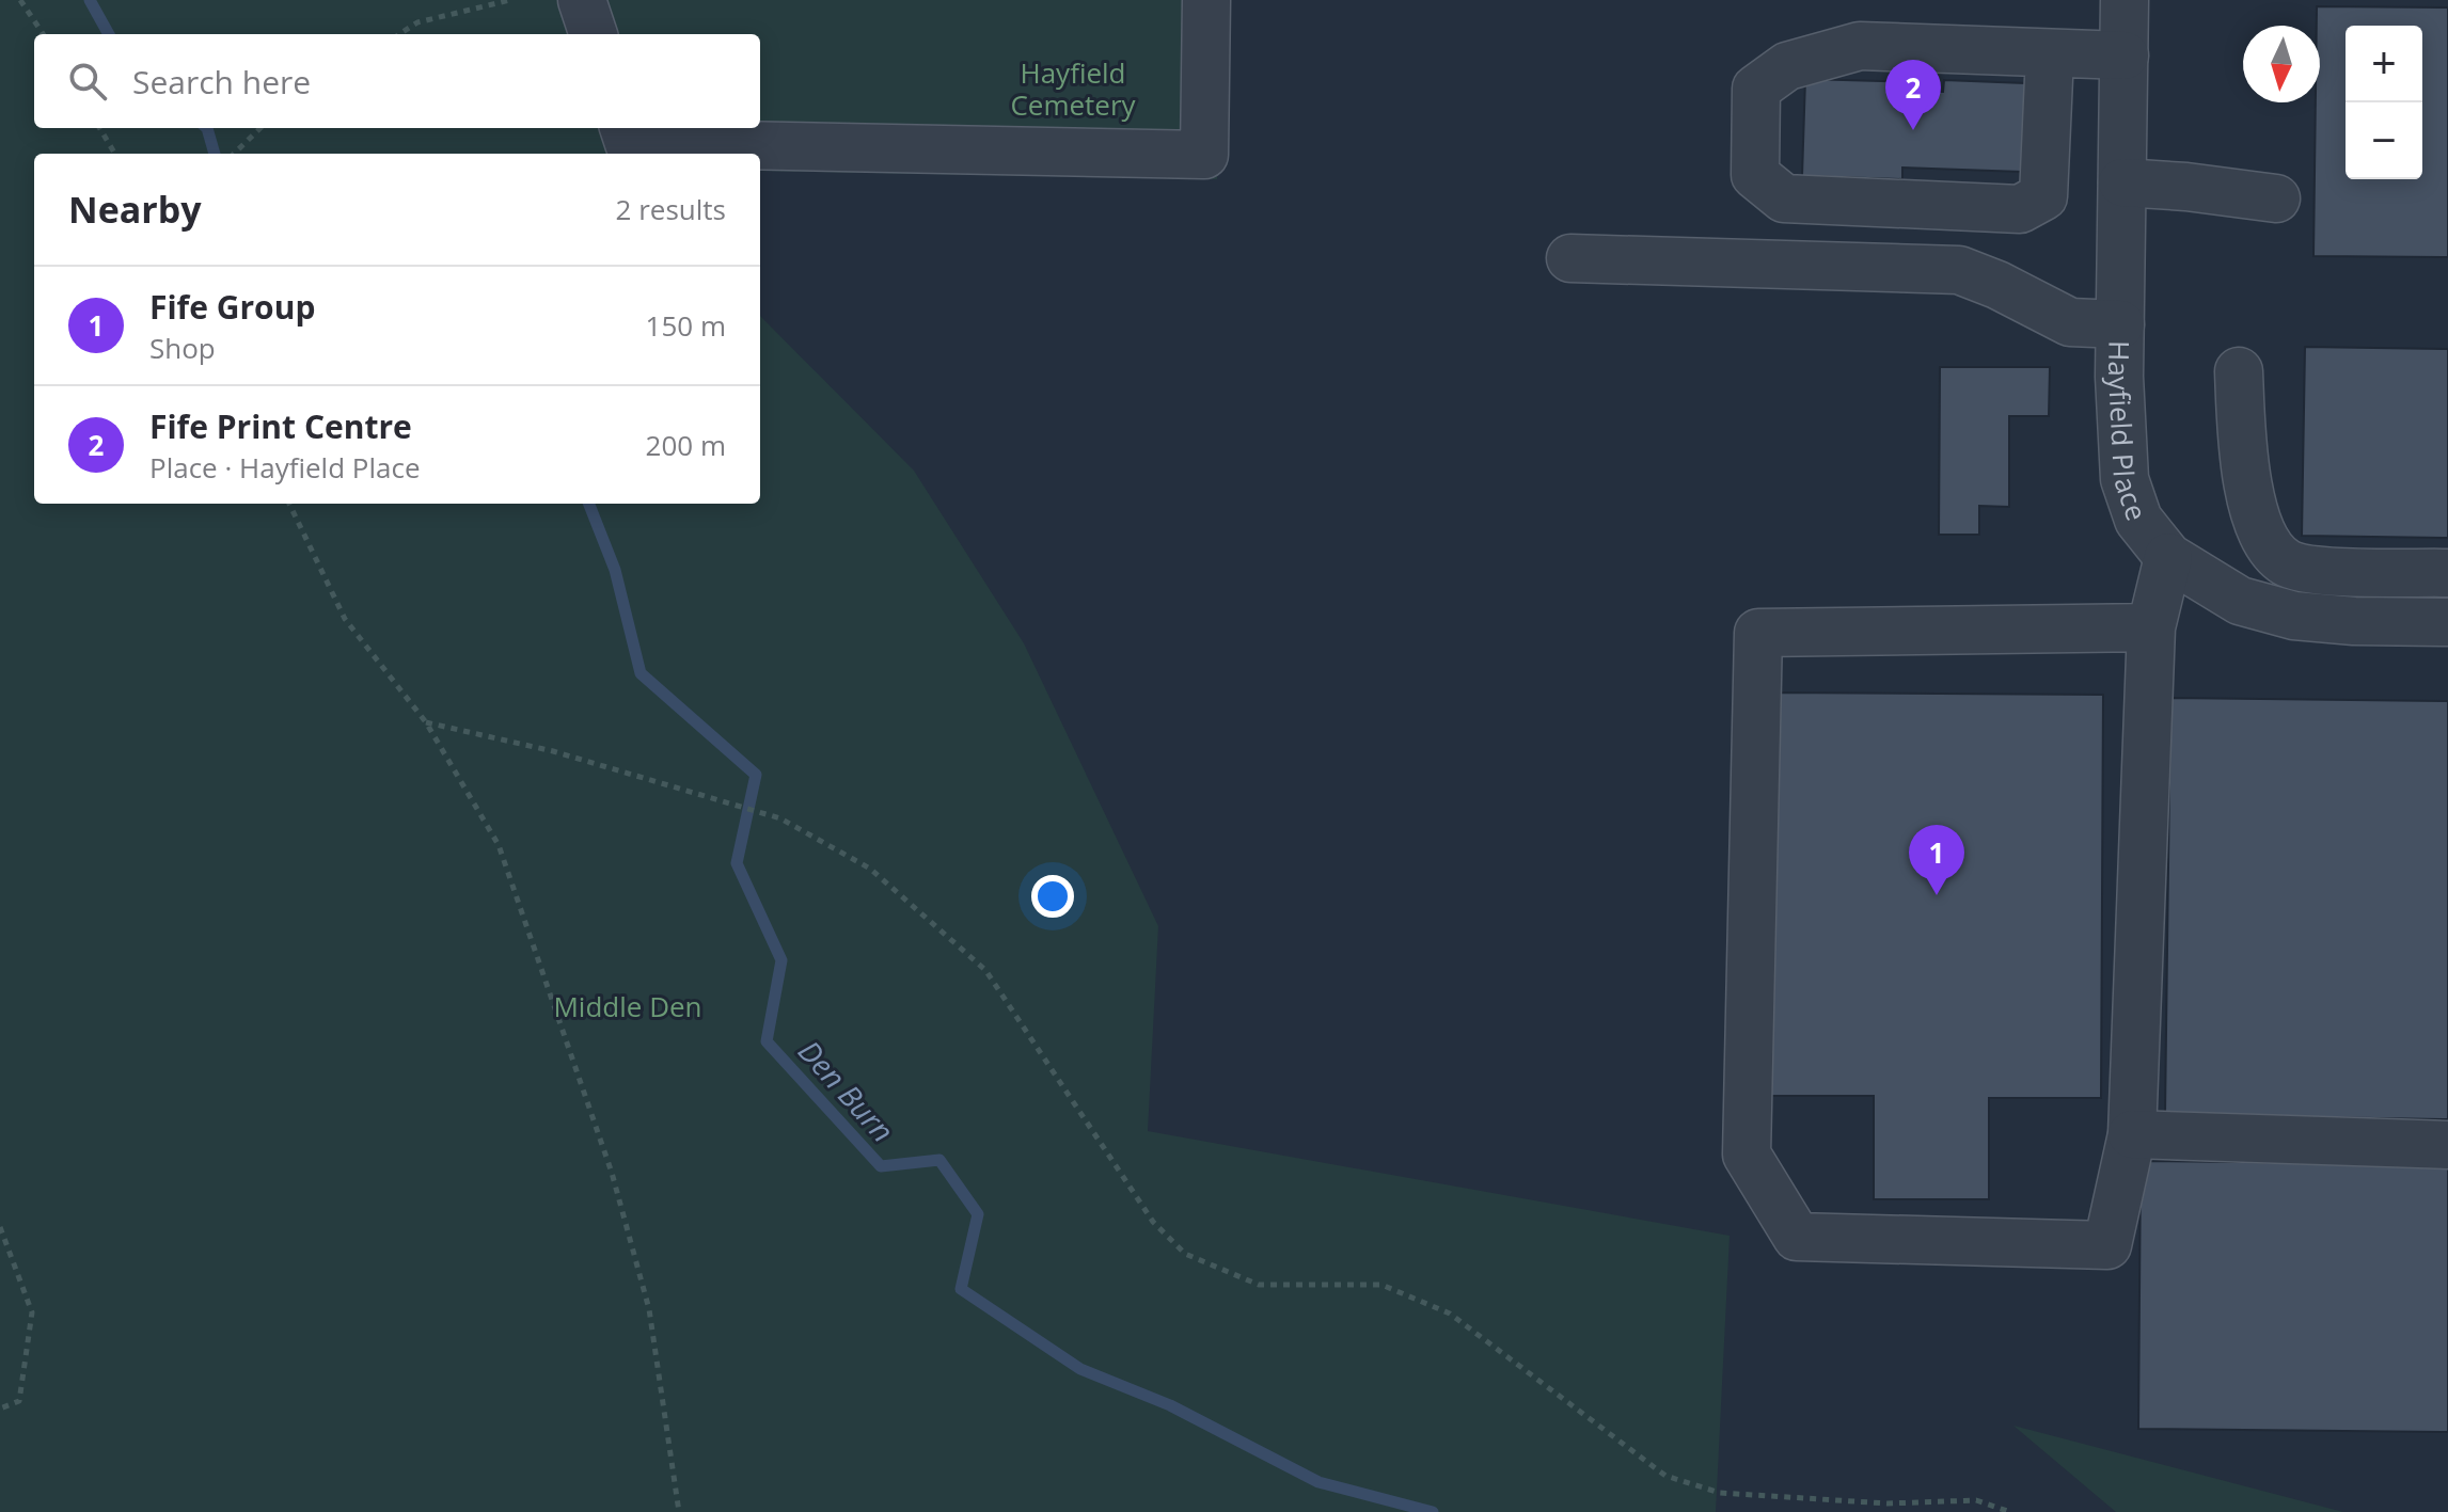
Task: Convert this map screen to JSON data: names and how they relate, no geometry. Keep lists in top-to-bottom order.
{
  "streets": {
    "street": ["Hayfield Place"]
  },
  "water": ["Den Burn"],
  "parks": ["Hayfield Cemetery", "Middle Den"],
  "north": "bottom",
  "page": {
    "map_buttons": ["+", "−"],
    "search": "Search here",
    "pins": ["2", "1"],
    "heading": ["Nearby", "2 results"],
    "list": [
      {
        "mark": "1",
        "name": "Fife Group",
        "note": "Shop",
        "value": "150 m"
      },
      {
        "mark": "2",
        "name": "Fife Print Centre",
        "note": "Place · Hayfield Place",
        "value": "200 m"
      }
    ]
  }
}
